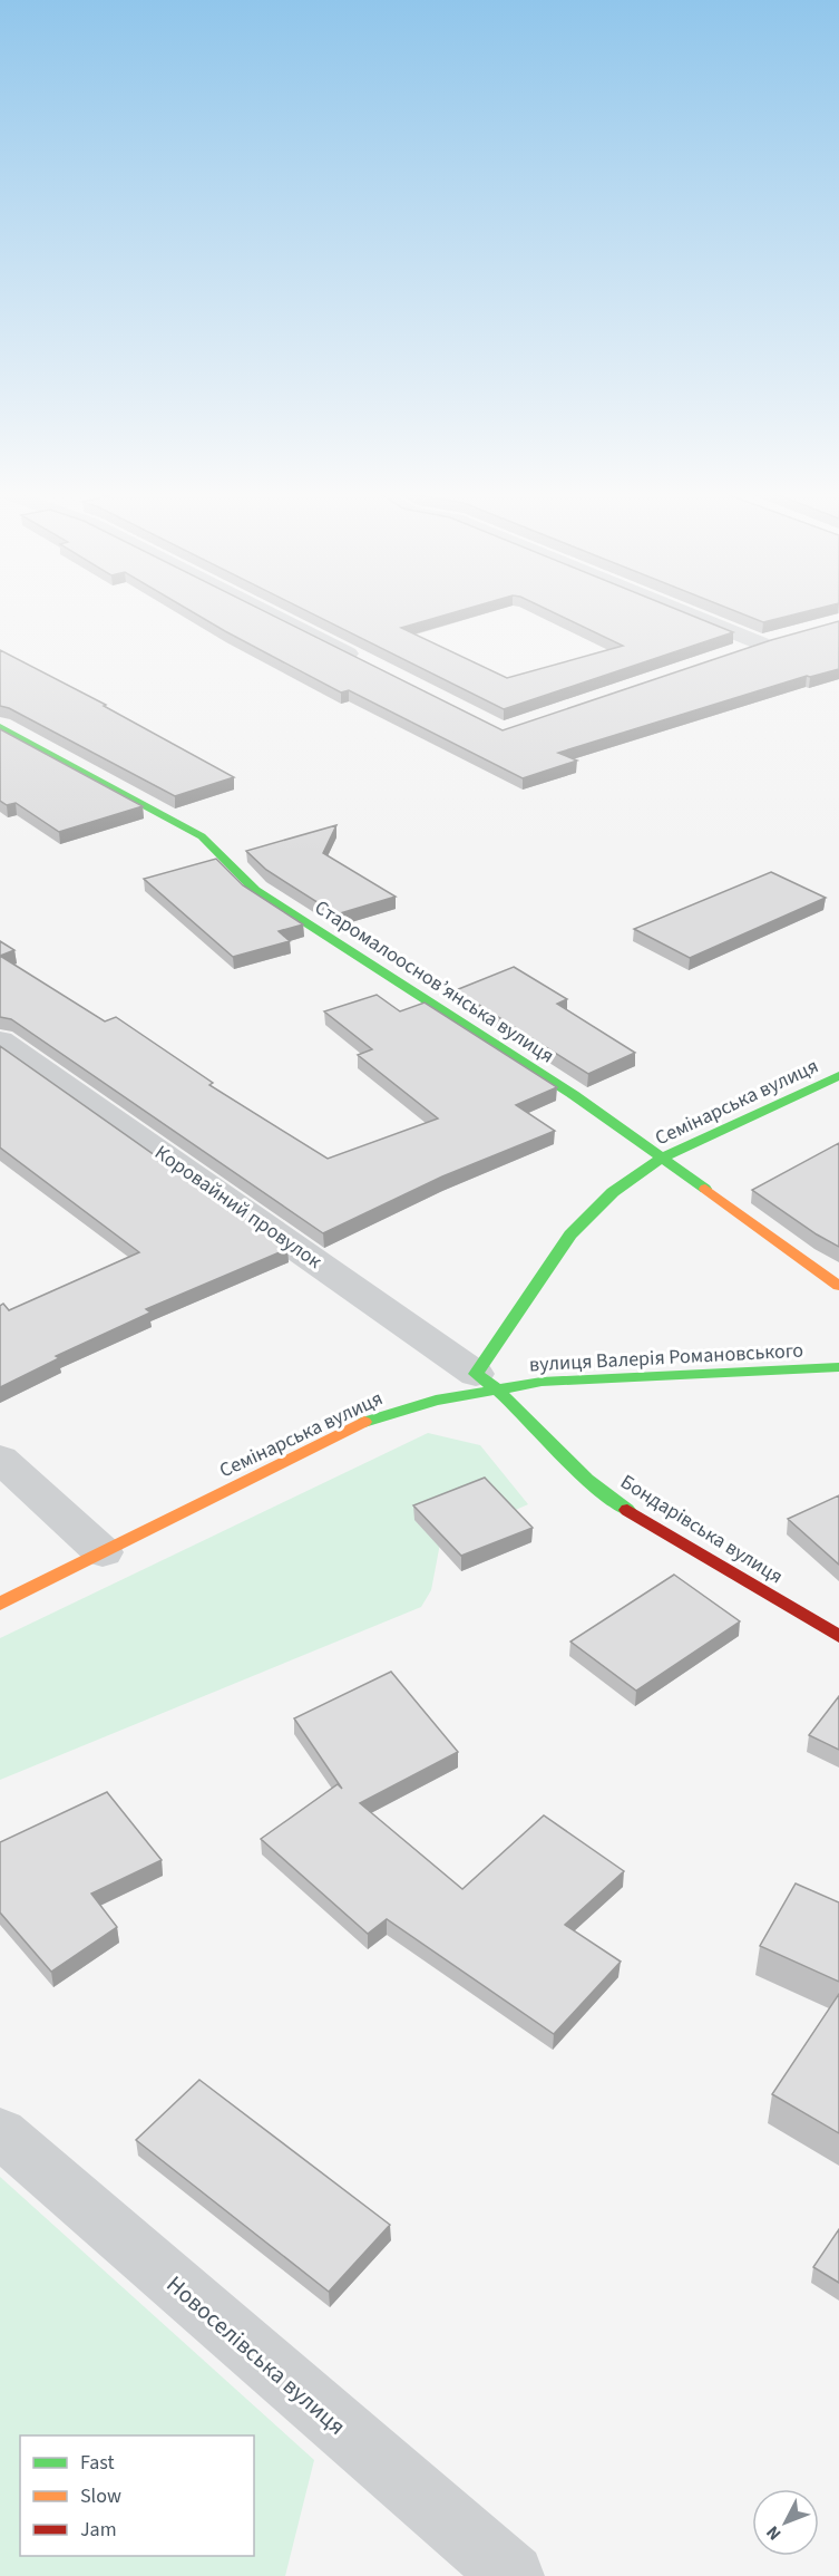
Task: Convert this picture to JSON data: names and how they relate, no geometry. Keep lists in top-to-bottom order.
{
  "streets": {
    "street": [
      "Старомалооснов’янська вулиця",
      "Семінарська вулиця",
      "Коровайний провулок",
      "вулиця Валерія Романовського",
      "Бондарівська вулиця",
      "Новоселівська вулиця"
    ]
  },
  "crossings": [
    ["Старомалооснов’янська вулиця", "Семінарська вулиця"],
    ["Семінарська вулиця", "Коровайний провулок"],
    ["Семінарська вулиця", "вулиця Валерія Романовського"],
    ["Семінарська вулиця", "Бондарівська вулиця"],
    ["Коровайний провулок", "вулиця Валерія Романовського"],
    ["Коровайний провулок", "Бондарівська вулиця"],
    ["вулиця Валерія Романовського", "Бондарівська вулиця"]
  ],
  "legend": ["Fast", "Slow", "Jam"],
  "north": "bottom left"
}
